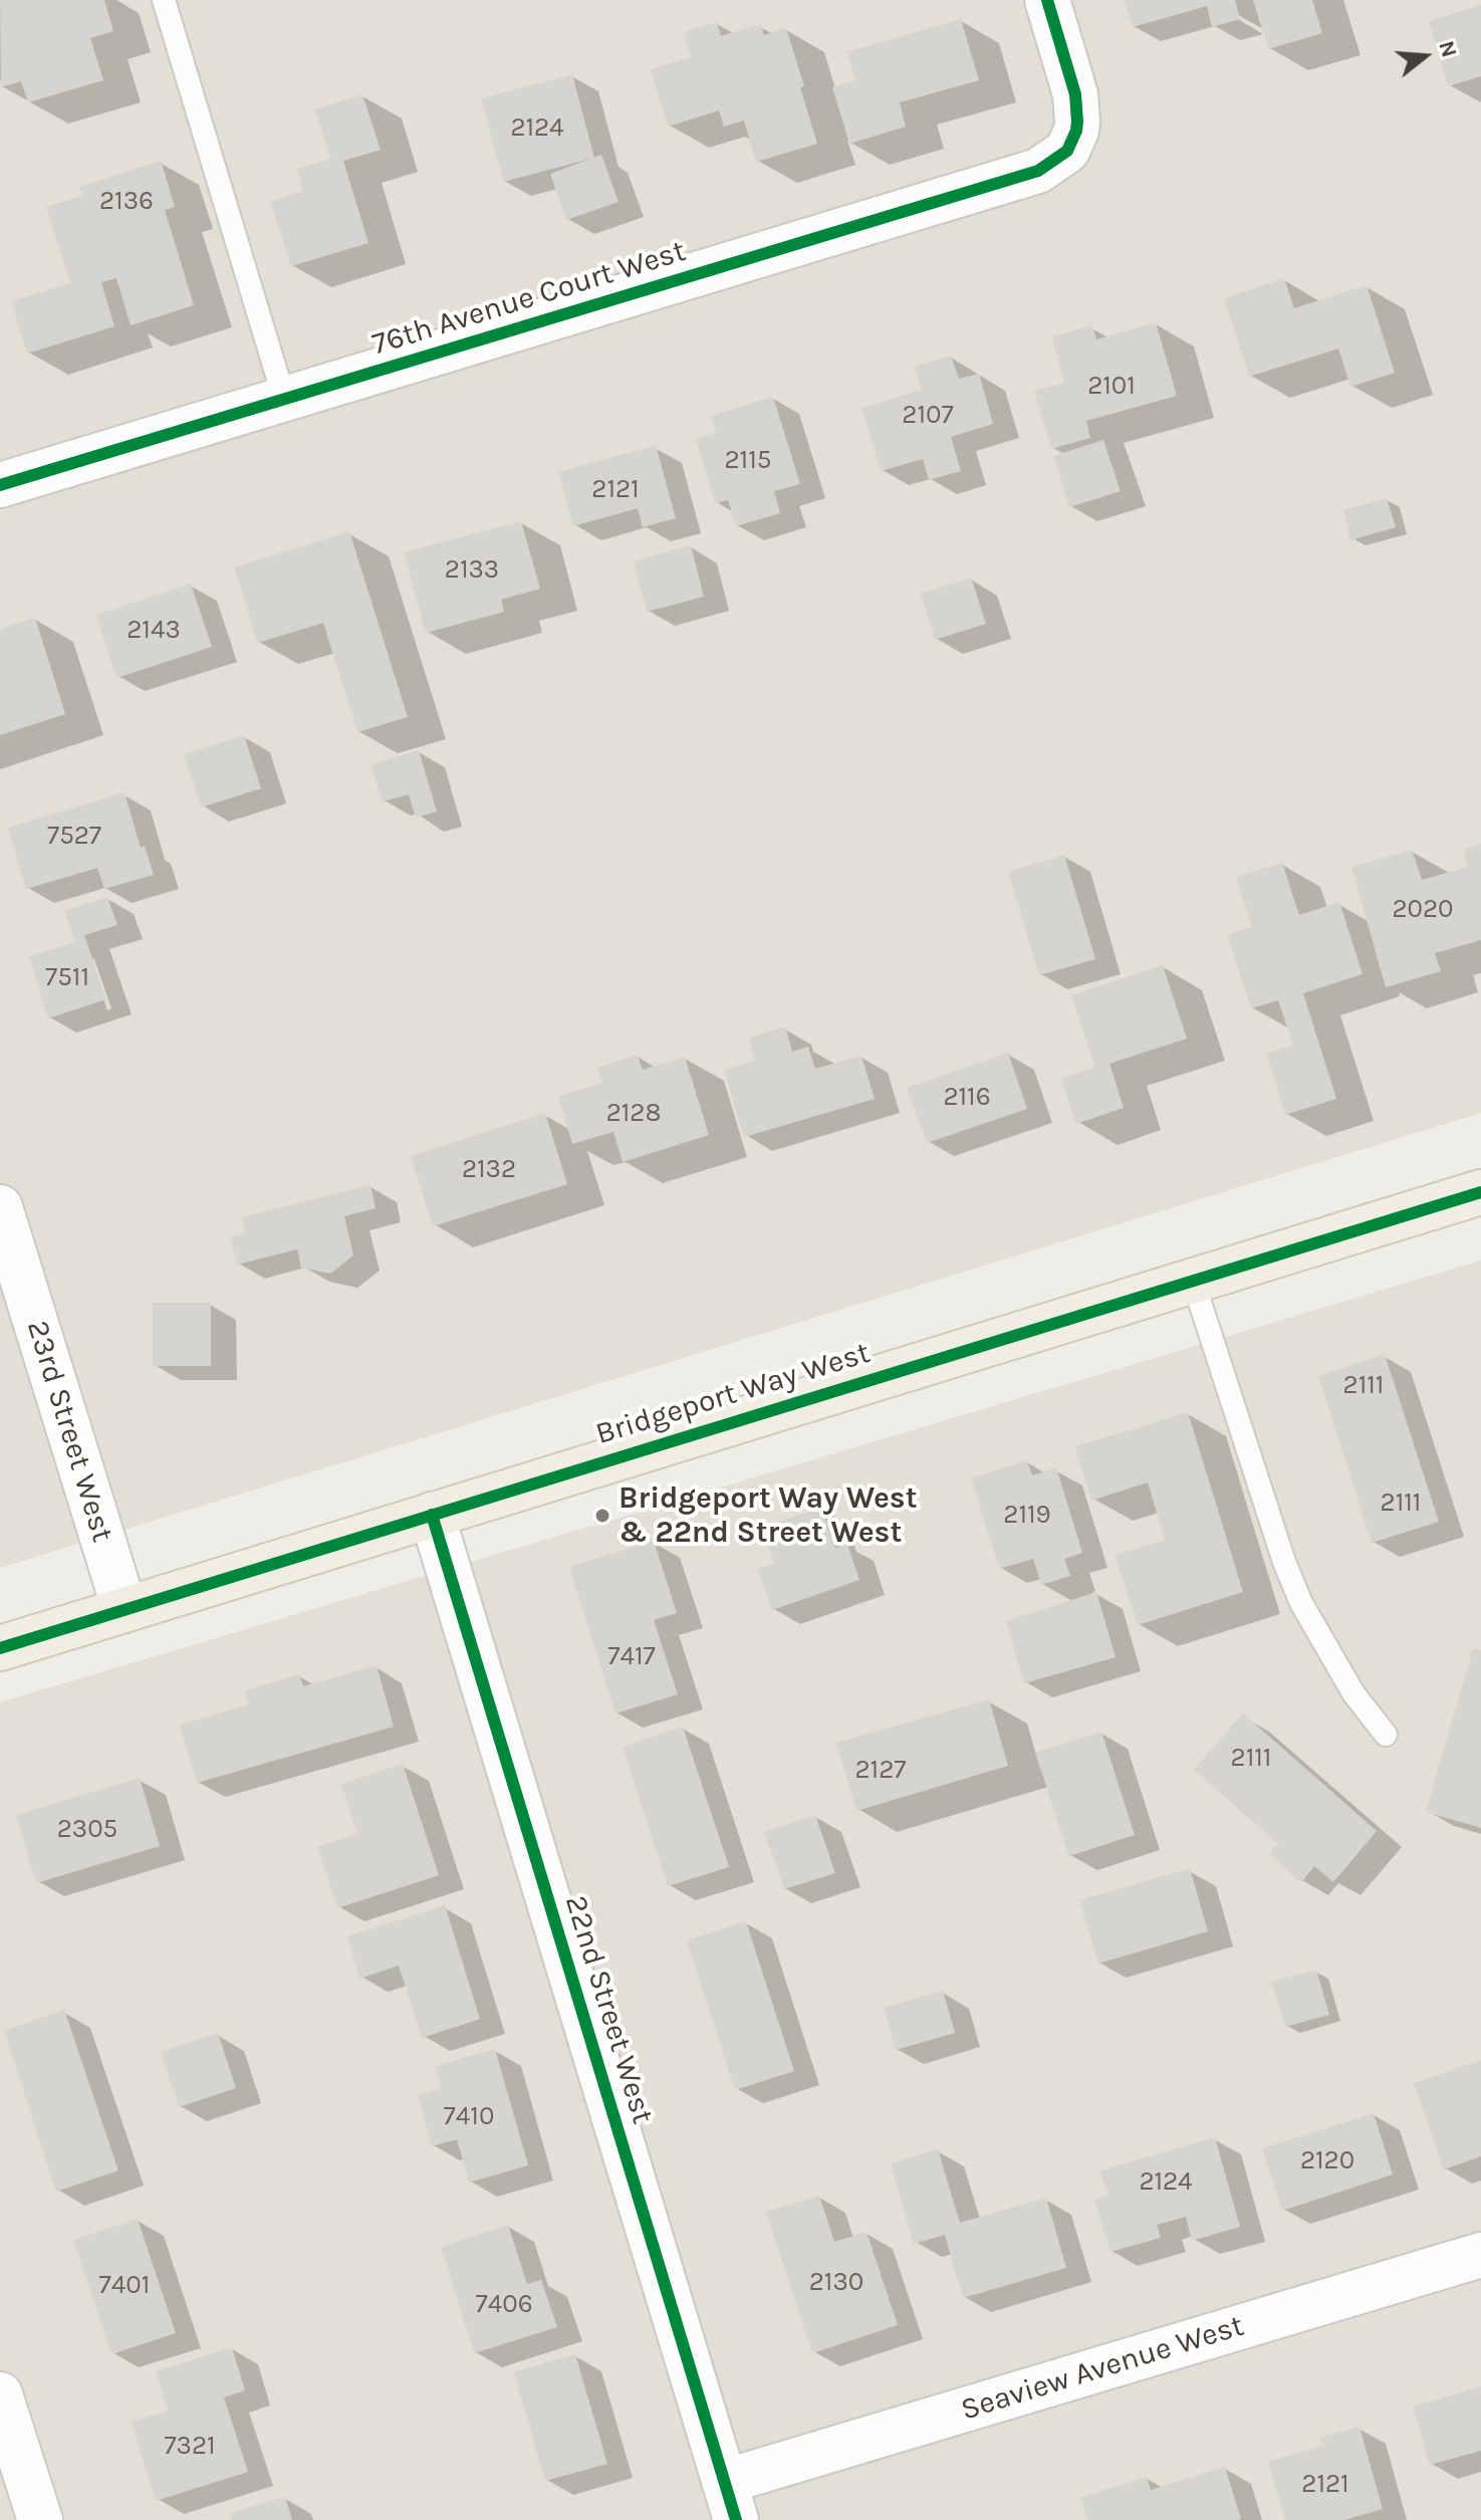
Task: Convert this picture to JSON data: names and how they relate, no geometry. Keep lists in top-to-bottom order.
{
  "streets": {
    "main road": ["Bridgeport Way West"],
    "street": [
      "76th Avenue Court West",
      "23rd Street West",
      "22nd Street West",
      "Seaview Avenue West"
    ]
  },
  "crossings": [
    ["Bridgeport Way West", "23rd Street West"],
    ["Bridgeport Way West", "22nd Street West"],
    ["22nd Street West", "Seaview Avenue West"]
  ],
  "places": ["Bridgeport Way West & 22nd Street West"],
  "house_numbers": [
    "2124",
    "2136",
    "2101",
    "2107",
    "2115",
    "2121",
    "2133",
    "2143",
    "7527",
    "2020",
    "7511",
    "2116",
    "2128",
    "2132",
    "2111",
    "2111",
    "2119",
    "7417",
    "2111",
    "2127",
    "2305",
    "7410",
    "2120",
    "2124",
    "2130",
    "7401",
    "7406",
    "7321",
    "2121"
  ],
  "north": "right"
}
